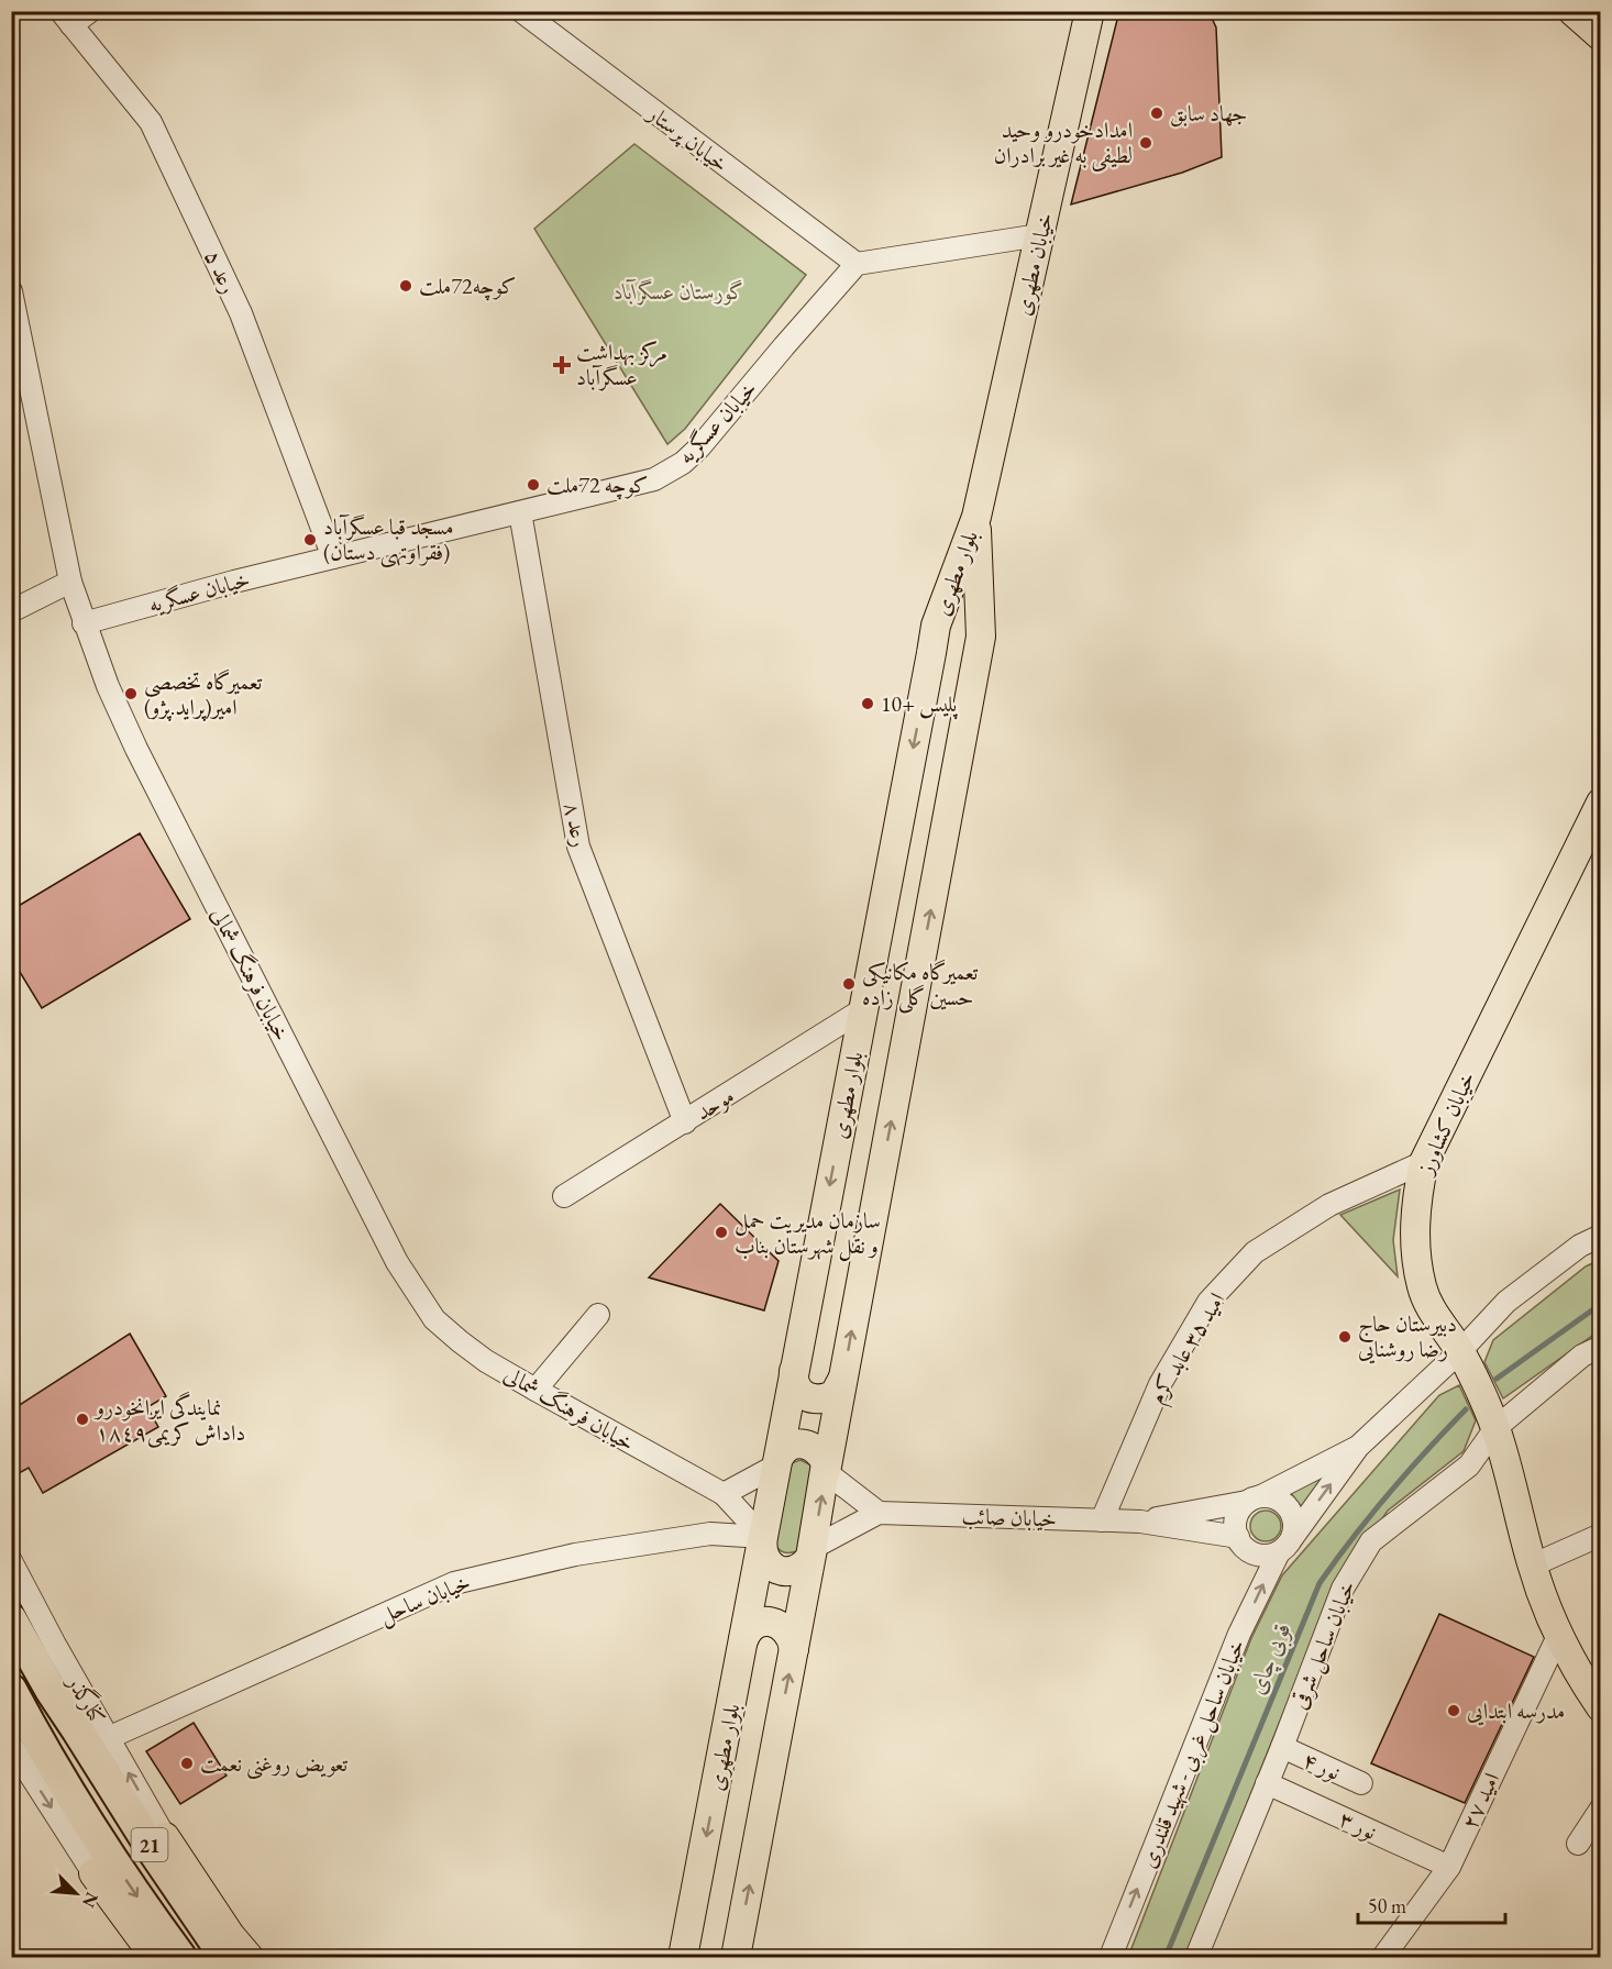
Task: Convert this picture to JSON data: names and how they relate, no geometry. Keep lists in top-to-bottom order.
{
  "streets": {
    "highway": ["21"],
    "main road": ["خیابان مطهری", "بلوار مطهری", "خیابان کشاورز"],
    "street": [
      "خیابان پرستار",
      "رعد ۵",
      "خیابان عسگریه",
      "رعد ۸",
      "خیابان فرهنگ شمالی",
      "موحد",
      "امید ۳۵ عابد کرم",
      "خیابان صائب",
      "خیابان ساحل",
      "خیابان ساحل شرقی",
      "کنارگذر",
      "خیابان ساحل غربی - شهید قلندری",
      "نور ۴",
      "امید ۲۷",
      "نور ۳"
    ]
  },
  "crossings": [
    ["خیابان پرستار", "خیابان عسگریه"],
    ["خیابان مطهری", "بلوار مطهری"],
    ["رعد ۵", "خیابان عسگریه"],
    ["خیابان عسگریه", "رعد ۸"],
    ["خیابان عسگریه", "خیابان فرهنگ شمالی"],
    ["بلوار مطهری", "خیابان فرهنگ شمالی"],
    ["بلوار مطهری", "موحد"],
    ["بلوار مطهری", "خیابان صائب"],
    ["بلوار مطهری", "خیابان ساحل"],
    ["رعد ۸", "موحد"],
    ["خیابان فرهنگ شمالی", "خیابان ساحل"],
    ["خیابان کشاورز", "امید ۳۵ عابد کرم"],
    ["خیابان کشاورز", "خیابان ساحل شرقی"],
    ["خیابان کشاورز", "امید ۲۷"],
    ["امید ۳۵ عابد کرم", "خیابان صائب"],
    ["خیابان صائب", "خیابان ساحل غربی - شهید قلندری"],
    ["خیابان ساحل", "کنارگذر"],
    ["خیابان ساحل شرقی", "نور ۴"],
    ["خیابان ساحل شرقی", "نور ۳"],
    ["کنارگذر", "21"],
    ["امید ۲۷", "نور ۳"]
  ],
  "one_way": ["خیابان ساحل غربی - شهید قلندری"],
  "water": ["قوبی چای"],
  "parks": ["گورستان عسگرآباد"],
  "places": {
    "other": [
      "جهاد سابق",
      "امدادخودرو وحید لطیفی به غیر برادران",
      "کوچه72ملت",
      "کوچه 72ملت",
      "مسجد قبا عسگرآباد (فقراوتهی دستان)",
      "تعمیرگاه تخصصی امیر(پراید.پژو)",
      "پلیس +10",
      "تعمیرگاه مکانیکی حسین گلی زاده",
      "سازمان مدیریت حمل و نقل شهرستان بناب",
      "دبیرستان حاج رضا روشنایی",
      "نمایندگی ایرانخودرو داداش کریمی١٨٤٩",
      "مدرسه ابتدایی",
      "تعویض روغنی نعمت"
    ],
    "health": ["مرکز بهداشت عسگرآباد"]
  },
  "scale_bar": "50 m",
  "north": "bottom right"
}
